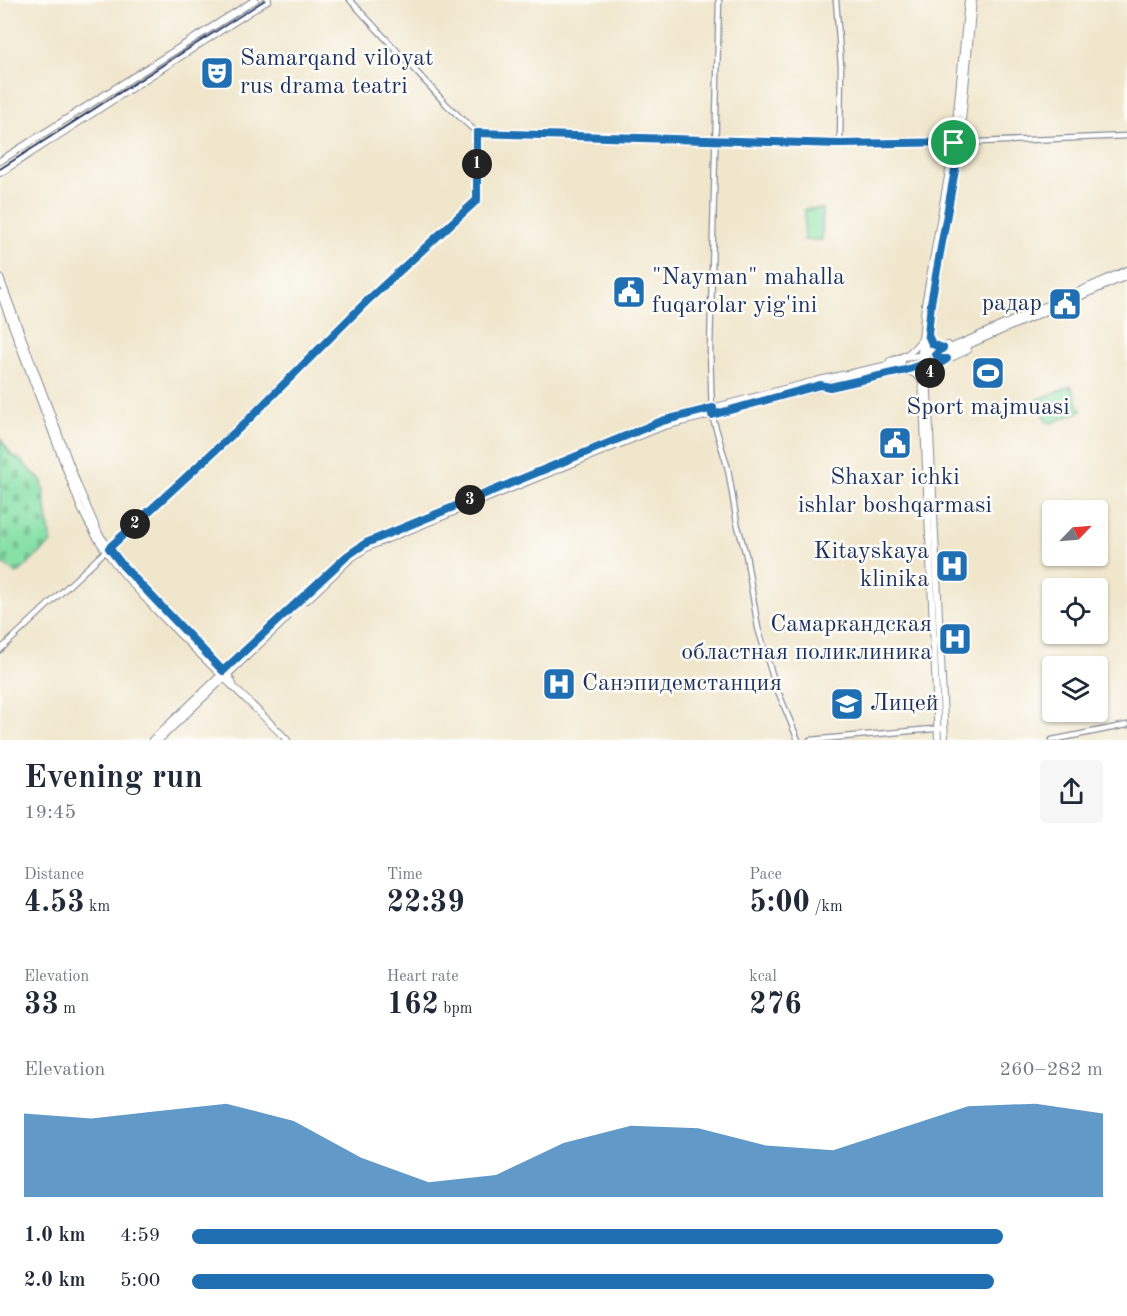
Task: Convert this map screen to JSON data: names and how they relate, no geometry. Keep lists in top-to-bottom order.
{
  "places": {
    "theatre": ["Samarqand viloyat rus drama teatri"],
    "public building": ["\"Nayman\" mahalla fuqarolar yig'ini", "радар", "Shaxar ichki ishlar boshqarmasi"],
    "sports": ["Sport majmuasi"],
    "hospital": ["Kitayskaya klinika", "Самаркандская областная поликлиника", "Санэпидемстанция"],
    "school or university": ["Лицей"]
  },
  "north": "top right",
  "page": {
    "pins": [
      "1",
      "4",
      "3",
      "2"
    ],
    "heading": ["Evening run", "19:45"],
    "stats": [
      ["Distance", "4.53 km"],
      ["Time", "22:39"],
      ["Pace", "5:00 /km"],
      ["Elevation", "33 m"],
      ["Heart rate", "162 bpm"],
      ["kcal", "276"]
    ],
    "chart": ["Elevation", "260–282 m"],
    "list": [
      {
        "name": "1.0 km",
        "note": "4:59"
      },
      {
        "name": "2.0 km",
        "note": "5:00"
      }
    ]
  }
}
